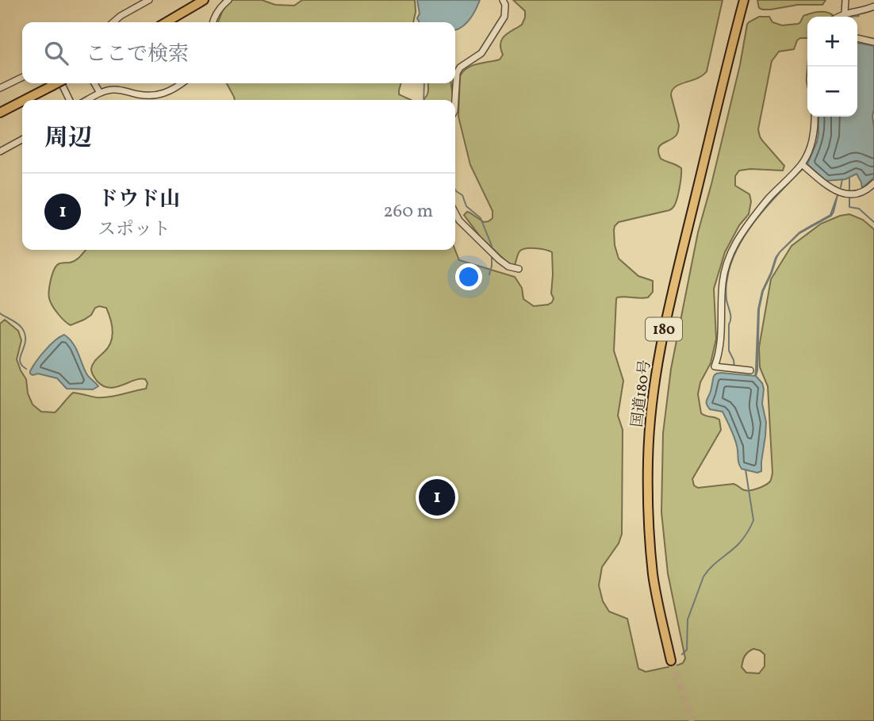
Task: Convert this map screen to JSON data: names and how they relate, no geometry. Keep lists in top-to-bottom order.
{
  "streets": {
    "highway": ["180", "国道180号"]
  },
  "page": {
    "map_buttons": ["+", "−"],
    "search": "ここで検索",
    "heading": "周辺",
    "list": [
      {
        "mark": "1",
        "name": "ドウド山",
        "note": "スポット",
        "value": "260 m"
      }
    ],
    "pins": "1"
  }
}
